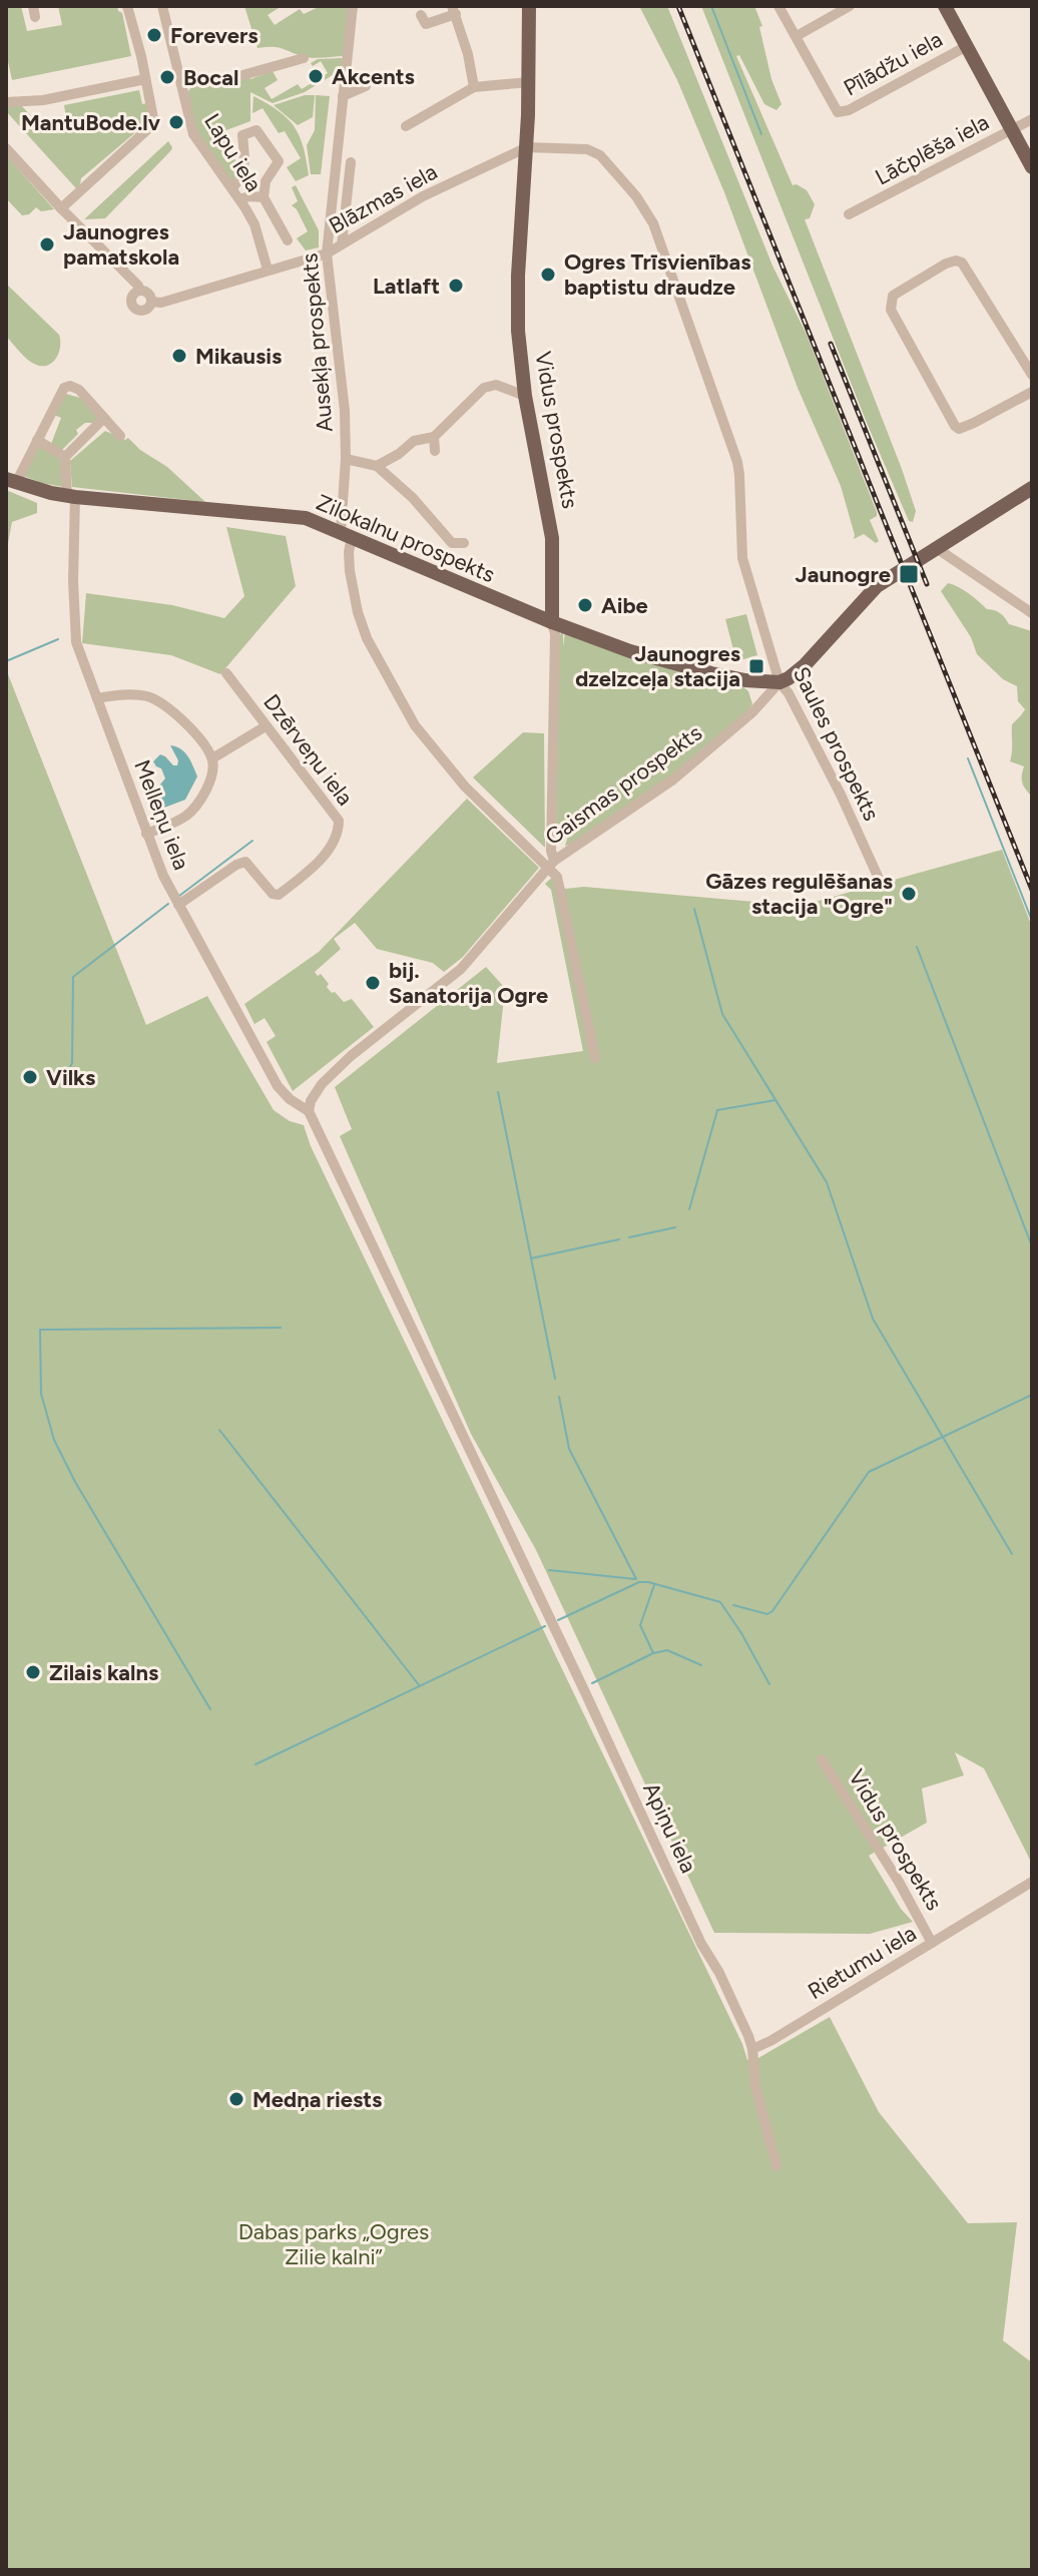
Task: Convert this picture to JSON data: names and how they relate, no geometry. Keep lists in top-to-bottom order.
{
  "streets": {
    "main road": ["Vidus prospekts", "Zilokalnu prospekts", "Gaismas prospekts"],
    "street": [
      "Pīlādžu iela",
      "Lāčplēša iela",
      "Lapu iela",
      "Blāzmas iela",
      "Ausekļa prospekts",
      "Saules prospekts",
      "Dzērveņu iela",
      "Melleņu iela",
      "Apiņu iela",
      "Rietumu iela"
    ]
  },
  "crossings": [
    ["Lapu iela", "Blāzmas iela"],
    ["Blāzmas iela", "Ausekļa prospekts"],
    ["Blāzmas iela", "Vidus prospekts"],
    ["Blāzmas iela", "Saules prospekts"],
    ["Ausekļa prospekts", "Vidus prospekts"],
    ["Ausekļa prospekts", "Zilokalnu prospekts"],
    ["Ausekļa prospekts", "Gaismas prospekts"],
    ["Vidus prospekts", "Zilokalnu prospekts"],
    ["Vidus prospekts", "Saules prospekts"],
    ["Vidus prospekts", "Gaismas prospekts"],
    ["Vidus prospekts", "Rietumu iela"],
    ["Zilokalnu prospekts", "Saules prospekts"],
    ["Zilokalnu prospekts", "Gaismas prospekts"],
    ["Zilokalnu prospekts", "Melleņu iela"],
    ["Saules prospekts", "Gaismas prospekts"],
    ["Dzērveņu iela", "Melleņu iela"],
    ["Gaismas prospekts", "Melleņu iela"],
    ["Gaismas prospekts", "Apiņu iela"],
    ["Melleņu iela", "Apiņu iela"],
    ["Apiņu iela", "Rietumu iela"]
  ],
  "parks": ["Dabas parks „Ogres Zilie kalni”"],
  "places": {
    "other": [
      "Forevers",
      "Akcents",
      "Bocal",
      "MantuBode.lv",
      "Jaunogres pamatskola",
      "Ogres Trīsvienības baptistu draudze",
      "Latlaft",
      "Mikausis",
      "Aibe",
      "Gāzes regulēšanas stacija \"Ogre\"",
      "bij. Sanatorija Ogre",
      "Vilks",
      "Zilais kalns",
      "Medņa riests"
    ],
    "transit": ["Jaunogre", "Jaunogres dzelzceļa stacija"]
  }
}
